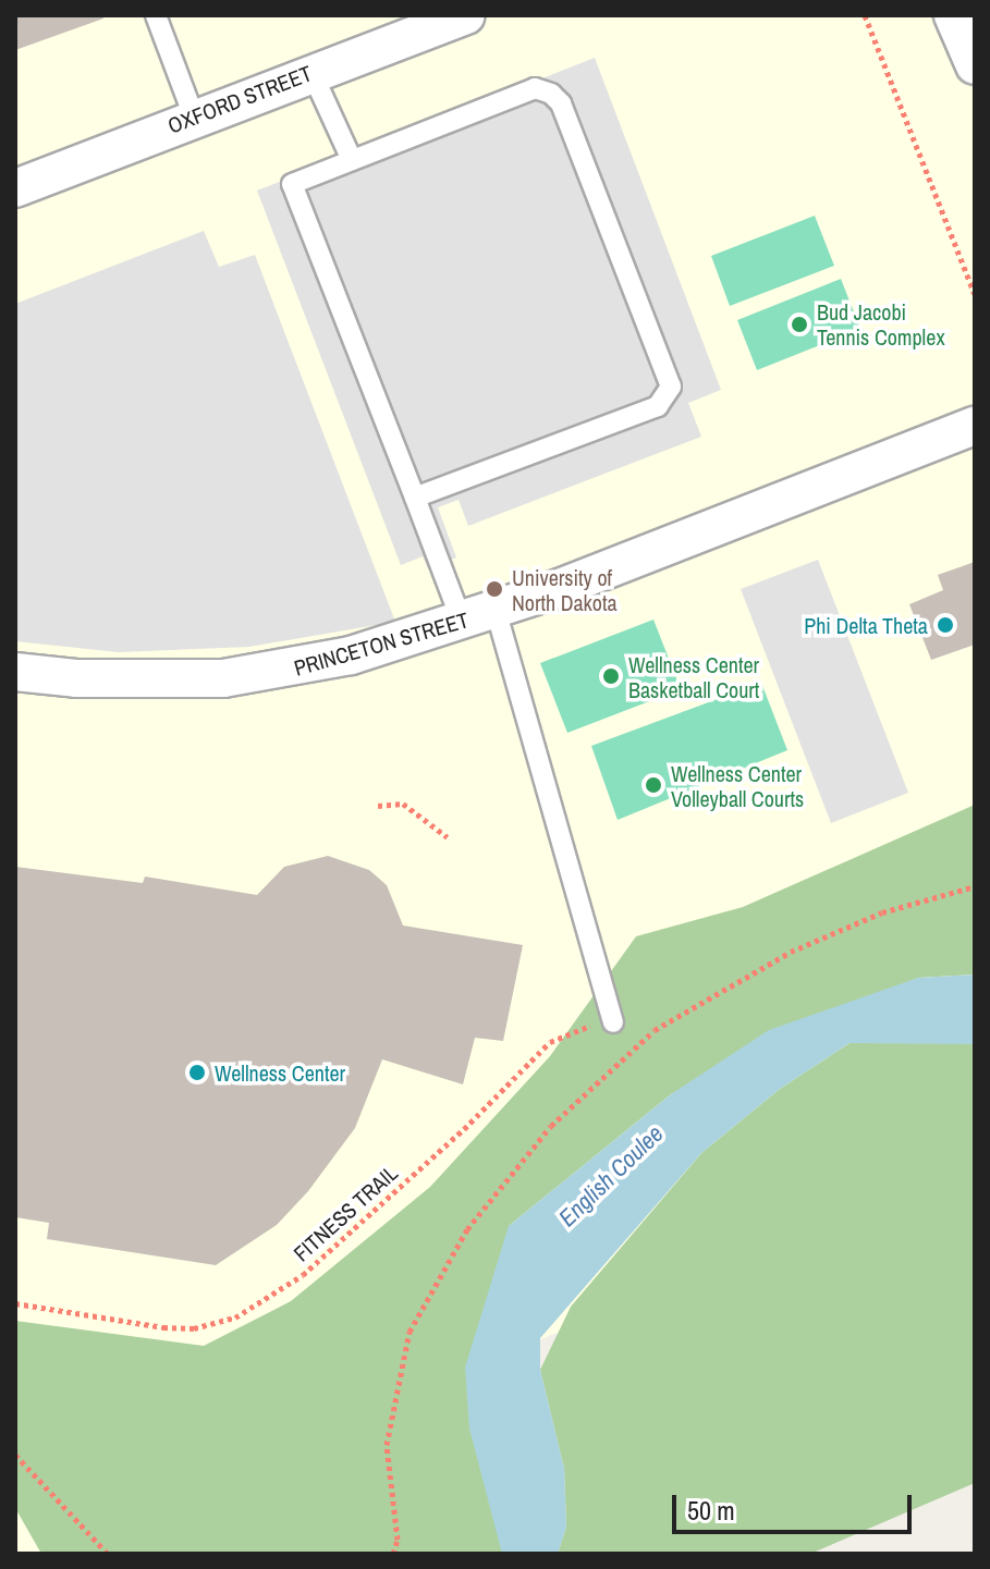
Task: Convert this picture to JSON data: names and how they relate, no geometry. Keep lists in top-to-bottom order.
{
  "streets": {
    "street": ["OXFORD STREET", "PRINCETON STREET"],
    "path": ["FITNESS TRAIL"]
  },
  "water": ["English Coulee"],
  "places": [
    "Bud Jacobi Tennis Complex",
    "University of North Dakota",
    "Phi Delta Theta",
    "Wellness Center Basketball Court",
    "Wellness Center Volleyball Courts",
    "Wellness Center"
  ],
  "scale_bar": "50 m"
}
